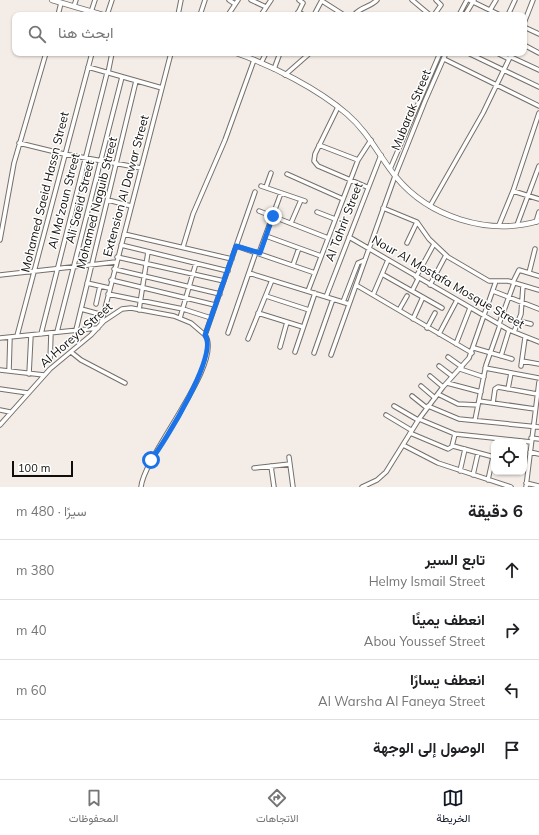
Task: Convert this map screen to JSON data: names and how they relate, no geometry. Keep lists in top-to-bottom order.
{
  "streets": {
    "street": [
      "Mubarak Street",
      "Extension Al Dawar Street",
      "Mohamed Saeid Hassn Street",
      "Al Ma'zoun Street",
      "Ali Saeid Street",
      "Mohamed Naguib Street",
      "Al Tahrir Street",
      "Nour Al Mostafa Mosque Street",
      "Al Horeya Street"
    ]
  },
  "crossings": [
    ["Mubarak Street", "Nour Al Mostafa Mosque Street"],
    ["Extension Al Dawar Street", "Al Horeya Street"],
    ["Al Tahrir Street", "Nour Al Mostafa Mosque Street"]
  ],
  "scale_bar": "100 m",
  "page": {
    "search": "ابحث هنا",
    "scale": "100 m",
    "heading": ["6 دقيقة", "سيرًا · 480 m"],
    "list": [
      ["تابع السير", "Helmy Ismail Street", "380 m"],
      ["انعطف يمينًا", "Abou Youssef Street", "40 m"],
      ["انعطف يسارًا", "Al Warsha Al Faneya Street", "60 m"],
      "الوصول إلى الوجهة"
    ],
    "nav": ["الخريطة", "الاتجاهات", "المحفوظات"]
  }
}
